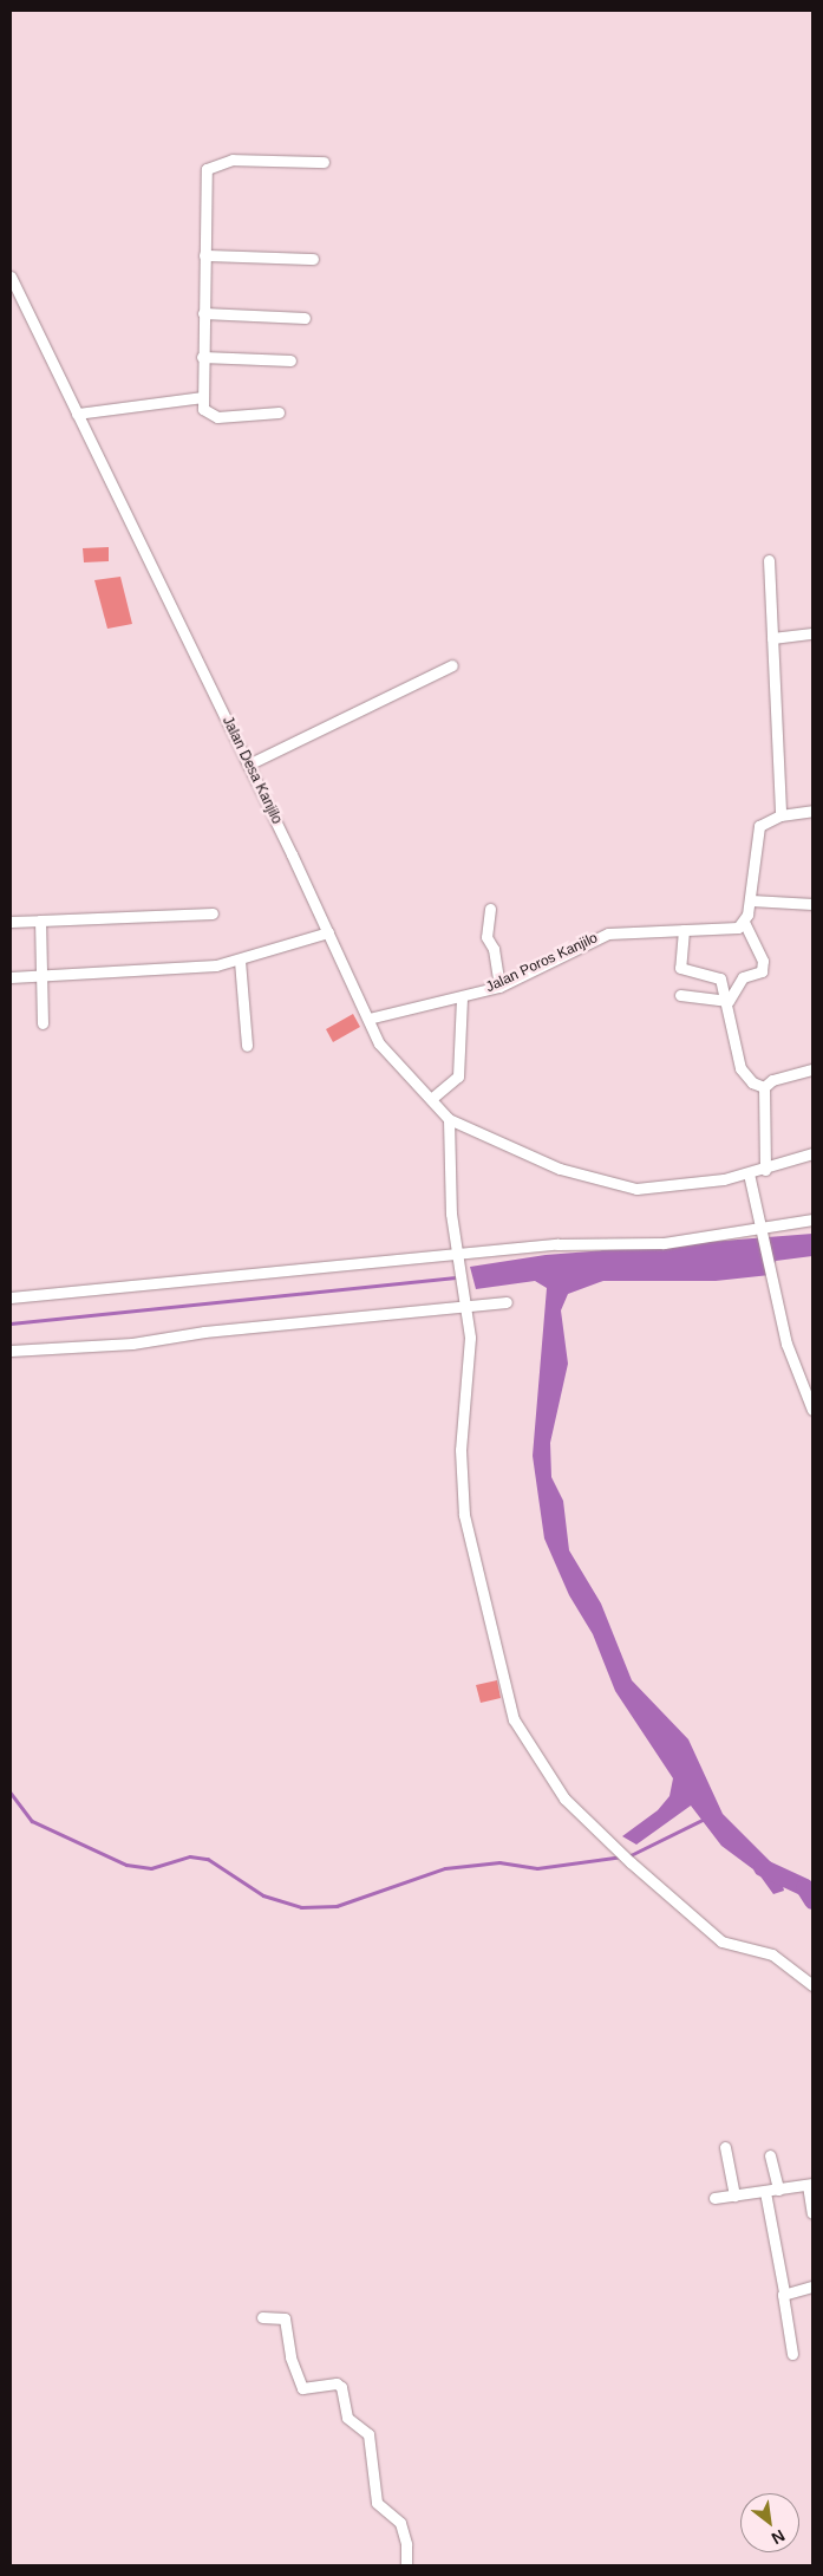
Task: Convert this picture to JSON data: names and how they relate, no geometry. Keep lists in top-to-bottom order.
{
  "streets": {
    "street": ["Jalan Desa Kanjilo", "Jalan Poros Kanjilo"]
  },
  "crossings": [
    ["Jalan Desa Kanjilo", "Jalan Poros Kanjilo"]
  ],
  "north": "bottom right"
}
